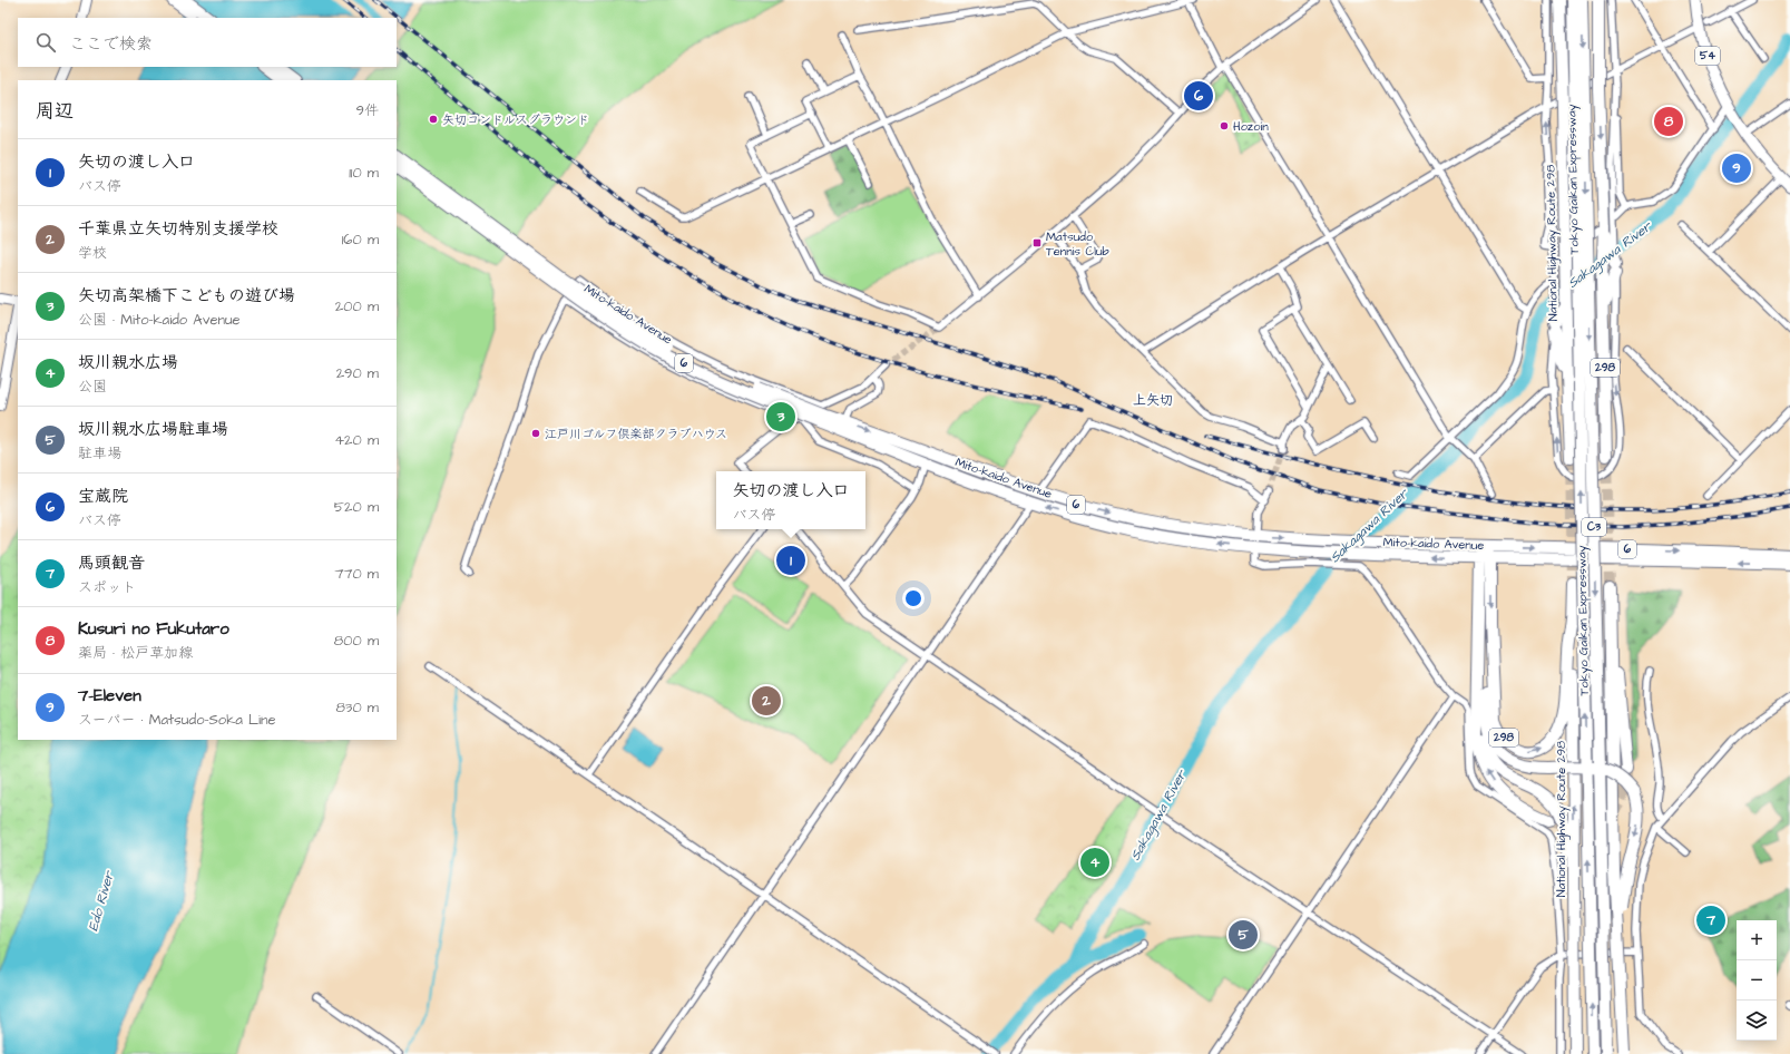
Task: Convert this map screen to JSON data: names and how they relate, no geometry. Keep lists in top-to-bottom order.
{
  "streets": {
    "highway": [
      "Tokyo Gaikan Expressway",
      "National Highway Route 298",
      "Mito-kaido Avenue",
      "6",
      "298",
      "C3"
    ],
    "main road": ["54"]
  },
  "crossings": [
    ["National Highway Route 298", "298"],
    ["Mito-kaido Avenue", "298"]
  ],
  "districts": ["上矢切"],
  "water": ["Sakagawa River", "Edo River"],
  "places": {
    "other": ["矢切コンドルスグラウンド", "Hozoin", "江戸川ゴルフ倶楽部クラブハウス"],
    "transit": ["Matsudo Tennis Club"]
  },
  "page": {
    "search": "ここで検索",
    "pins": [
      "6",
      "8",
      "9",
      "3",
      "1",
      "2",
      "4",
      "7",
      "5"
    ],
    "heading": ["周辺", "9件"],
    "list": [
      {
        "mark": "1",
        "name": "矢切の渡し入口",
        "note": "バス停",
        "value": "110 m"
      },
      {
        "mark": "2",
        "name": "千葉県立矢切特別支援学校",
        "note": "学校",
        "value": "160 m"
      },
      {
        "mark": "3",
        "name": "矢切高架橋下こどもの遊び場",
        "note": "公園 · Mito-kaido Avenue",
        "value": "200 m"
      },
      {
        "mark": "4",
        "name": "坂川親水広場",
        "note": "公園",
        "value": "290 m"
      },
      {
        "mark": "5",
        "name": "坂川親水広場駐車場",
        "note": "駐車場",
        "value": "420 m"
      },
      {
        "mark": "6",
        "name": "宝蔵院",
        "note": "バス停",
        "value": "520 m"
      },
      {
        "mark": "7",
        "name": "馬頭観音",
        "note": "スポット",
        "value": "770 m"
      },
      {
        "mark": "8",
        "name": "Kusuri no Fukutaro",
        "note": "薬局 · 松戸草加線",
        "value": "800 m"
      },
      {
        "mark": "9",
        "name": "7-Eleven",
        "note": "スーパー · Matsudo-Soka Line",
        "value": "830 m"
      }
    ],
    "popup": ["矢切の渡し入口", "バス停"],
    "map_buttons": ["+", "−"]
  }
}
